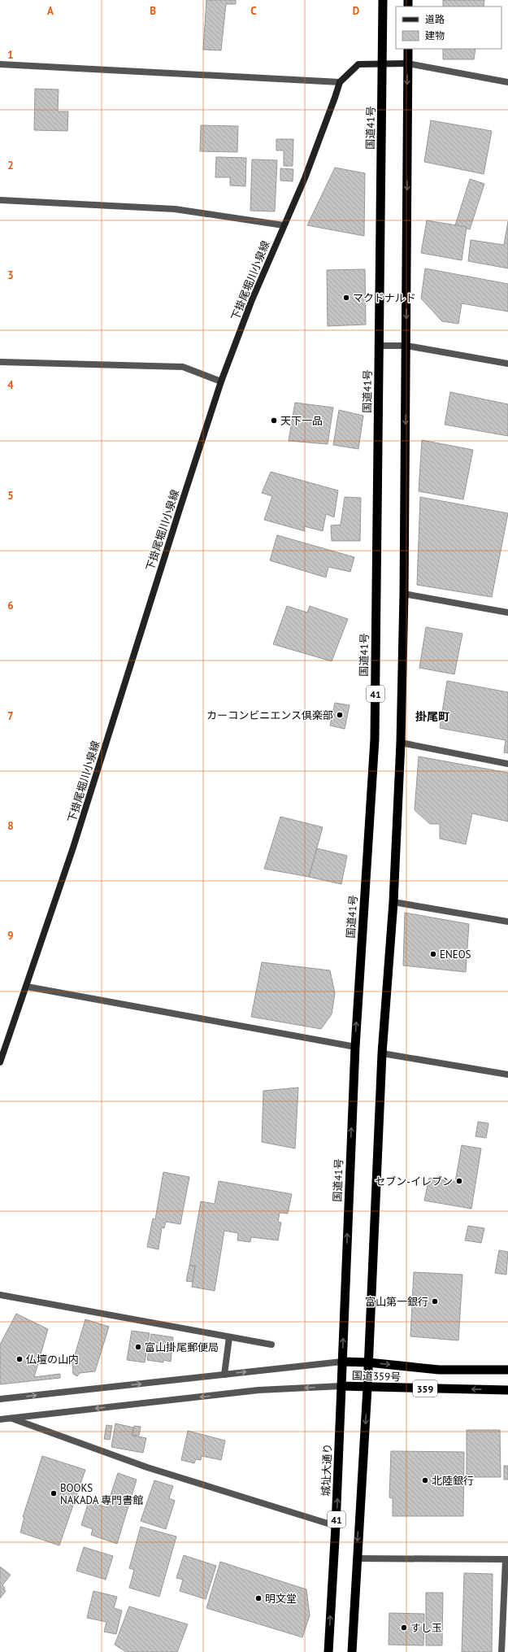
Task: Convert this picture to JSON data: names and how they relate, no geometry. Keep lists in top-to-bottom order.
{
  "streets": {
    "highway": [
      "国道41号",
      "41",
      "国道359号",
      "359",
      "城址大通り"
    ],
    "main road": ["下掛尾堀川小泉線"]
  },
  "crossings": [
    ["国道41号", "下掛尾堀川小泉線"],
    ["国道41号", "国道359号"],
    ["国道41号", "城址大通り"],
    ["下掛尾堀川小泉線", "41"],
    ["41", "国道359号"],
    ["国道359号", "城址大通り"]
  ],
  "districts": ["掛尾町"],
  "places": [
    "マクドナルド",
    "天下一品",
    "カーコンビニエンス倶楽部",
    "ENEOS",
    "セブン-イレブン",
    "富山第一銀行",
    "富山掛尾郵便局",
    "仏壇の山内",
    "北陸銀行",
    "BOOKS NAKADA 専門書館",
    "明文堂",
    "すし玉"
  ],
  "legend": ["道路", "建物"],
  "grid": {
    "columns": [
      "A",
      "B",
      "C",
      "D"
    ],
    "rows": [
      "1",
      "2",
      "3",
      "4",
      "5",
      "6",
      "7",
      "8",
      "9"
    ]
  }
}
